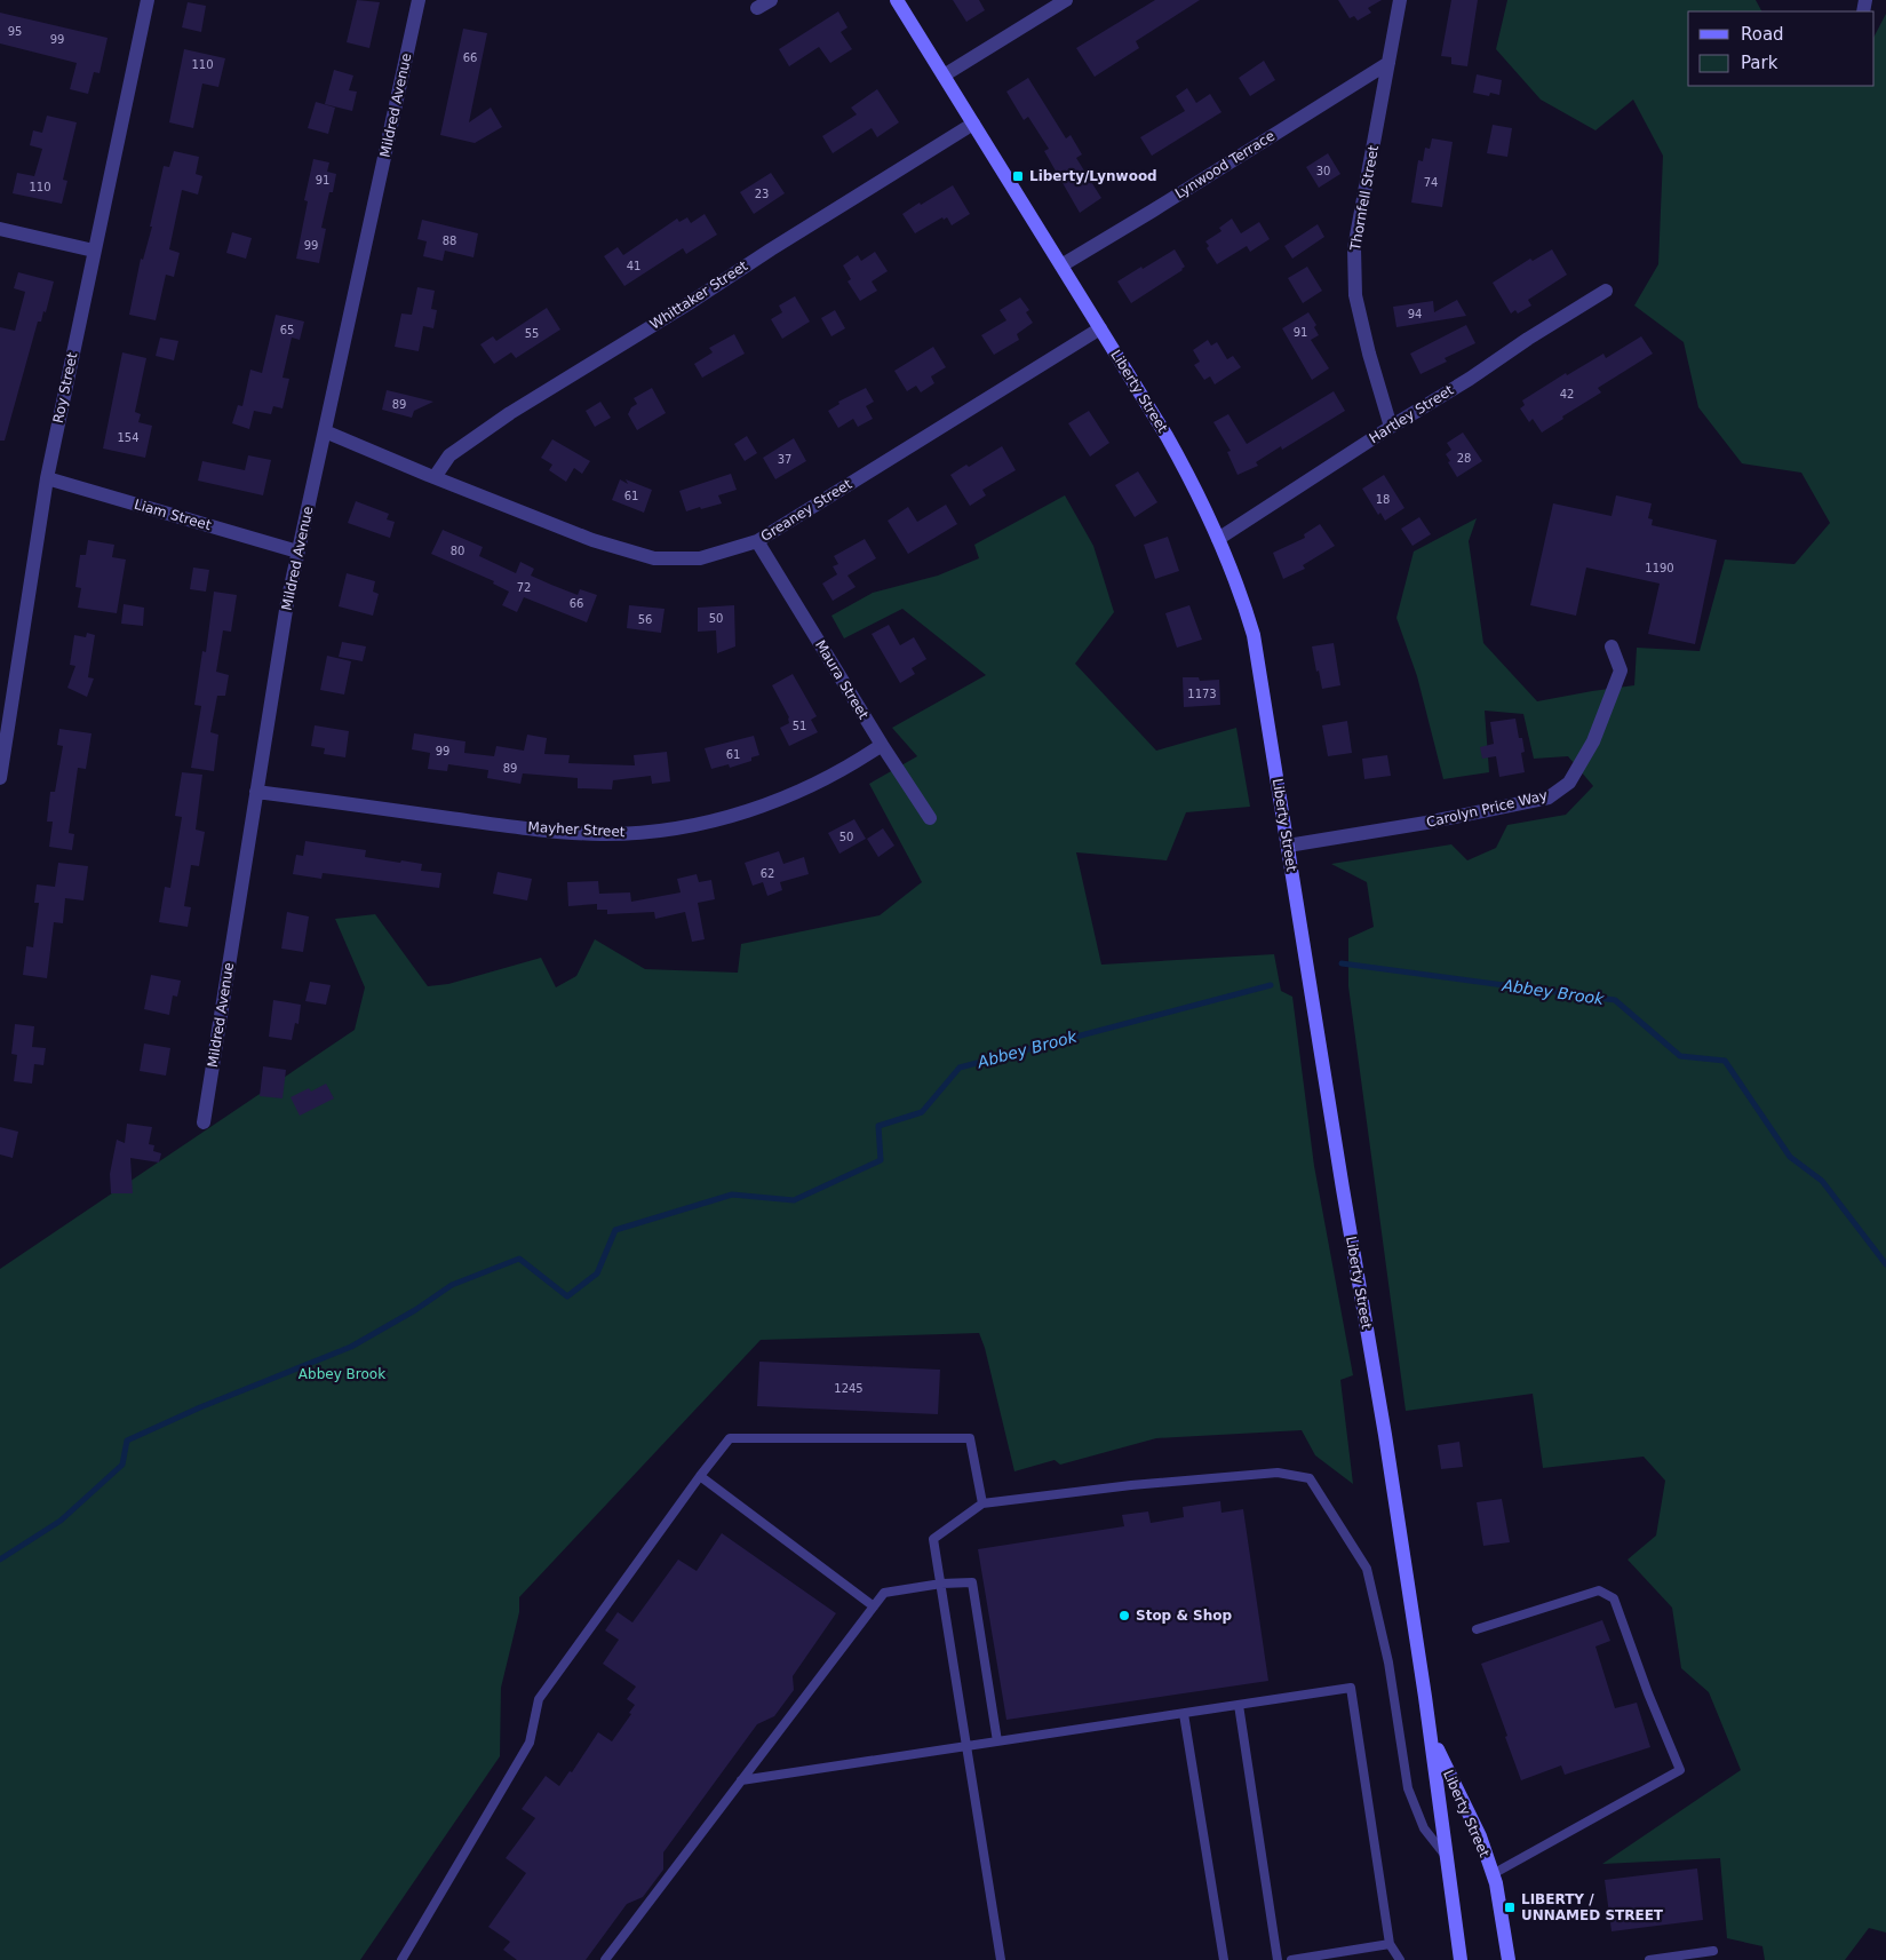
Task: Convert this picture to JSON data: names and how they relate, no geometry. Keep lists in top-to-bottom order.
{
  "streets": {
    "main road": ["Liberty Street"],
    "street": [
      "Mildred Avenue",
      "Lynwood Terrace",
      "Thornfell Street",
      "Whittaker Street",
      "Roy Street",
      "Hartley Street",
      "Greaney Street",
      "Liam Street",
      "Maura Street",
      "Carolyn Price Way",
      "Mayher Street"
    ]
  },
  "crossings": [
    ["Mildred Avenue", "Greaney Street"],
    ["Mildred Avenue", "Liam Street"],
    ["Mildred Avenue", "Mayher Street"],
    ["Lynwood Terrace", "Thornfell Street"],
    ["Lynwood Terrace", "Liberty Street"],
    ["Thornfell Street", "Hartley Street"],
    ["Whittaker Street", "Liberty Street"],
    ["Whittaker Street", "Greaney Street"],
    ["Roy Street", "Liam Street"],
    ["Liberty Street", "Hartley Street"],
    ["Liberty Street", "Greaney Street"],
    ["Liberty Street", "Carolyn Price Way"],
    ["Greaney Street", "Maura Street"],
    ["Maura Street", "Mayher Street"]
  ],
  "water": ["Abbey Brook"],
  "parks": ["Abbey Brook"],
  "places": {
    "transit": ["Liberty/Lynwood", "LIBERTY / UNNAMED STREET"],
    "other": ["Stop & Shop"]
  },
  "house_numbers": [
    "95",
    "99",
    "66",
    "110",
    "30",
    "91",
    "74",
    "110",
    "23",
    "88",
    "99",
    "41",
    "94",
    "65",
    "91",
    "55",
    "42",
    "89",
    "154",
    "28",
    "37",
    "61",
    "18",
    "80",
    "1190",
    "72",
    "66",
    "50",
    "56",
    "1173",
    "51",
    "99",
    "61",
    "89",
    "50",
    "62",
    "1245"
  ],
  "legend": ["Road", "Park"]
}
